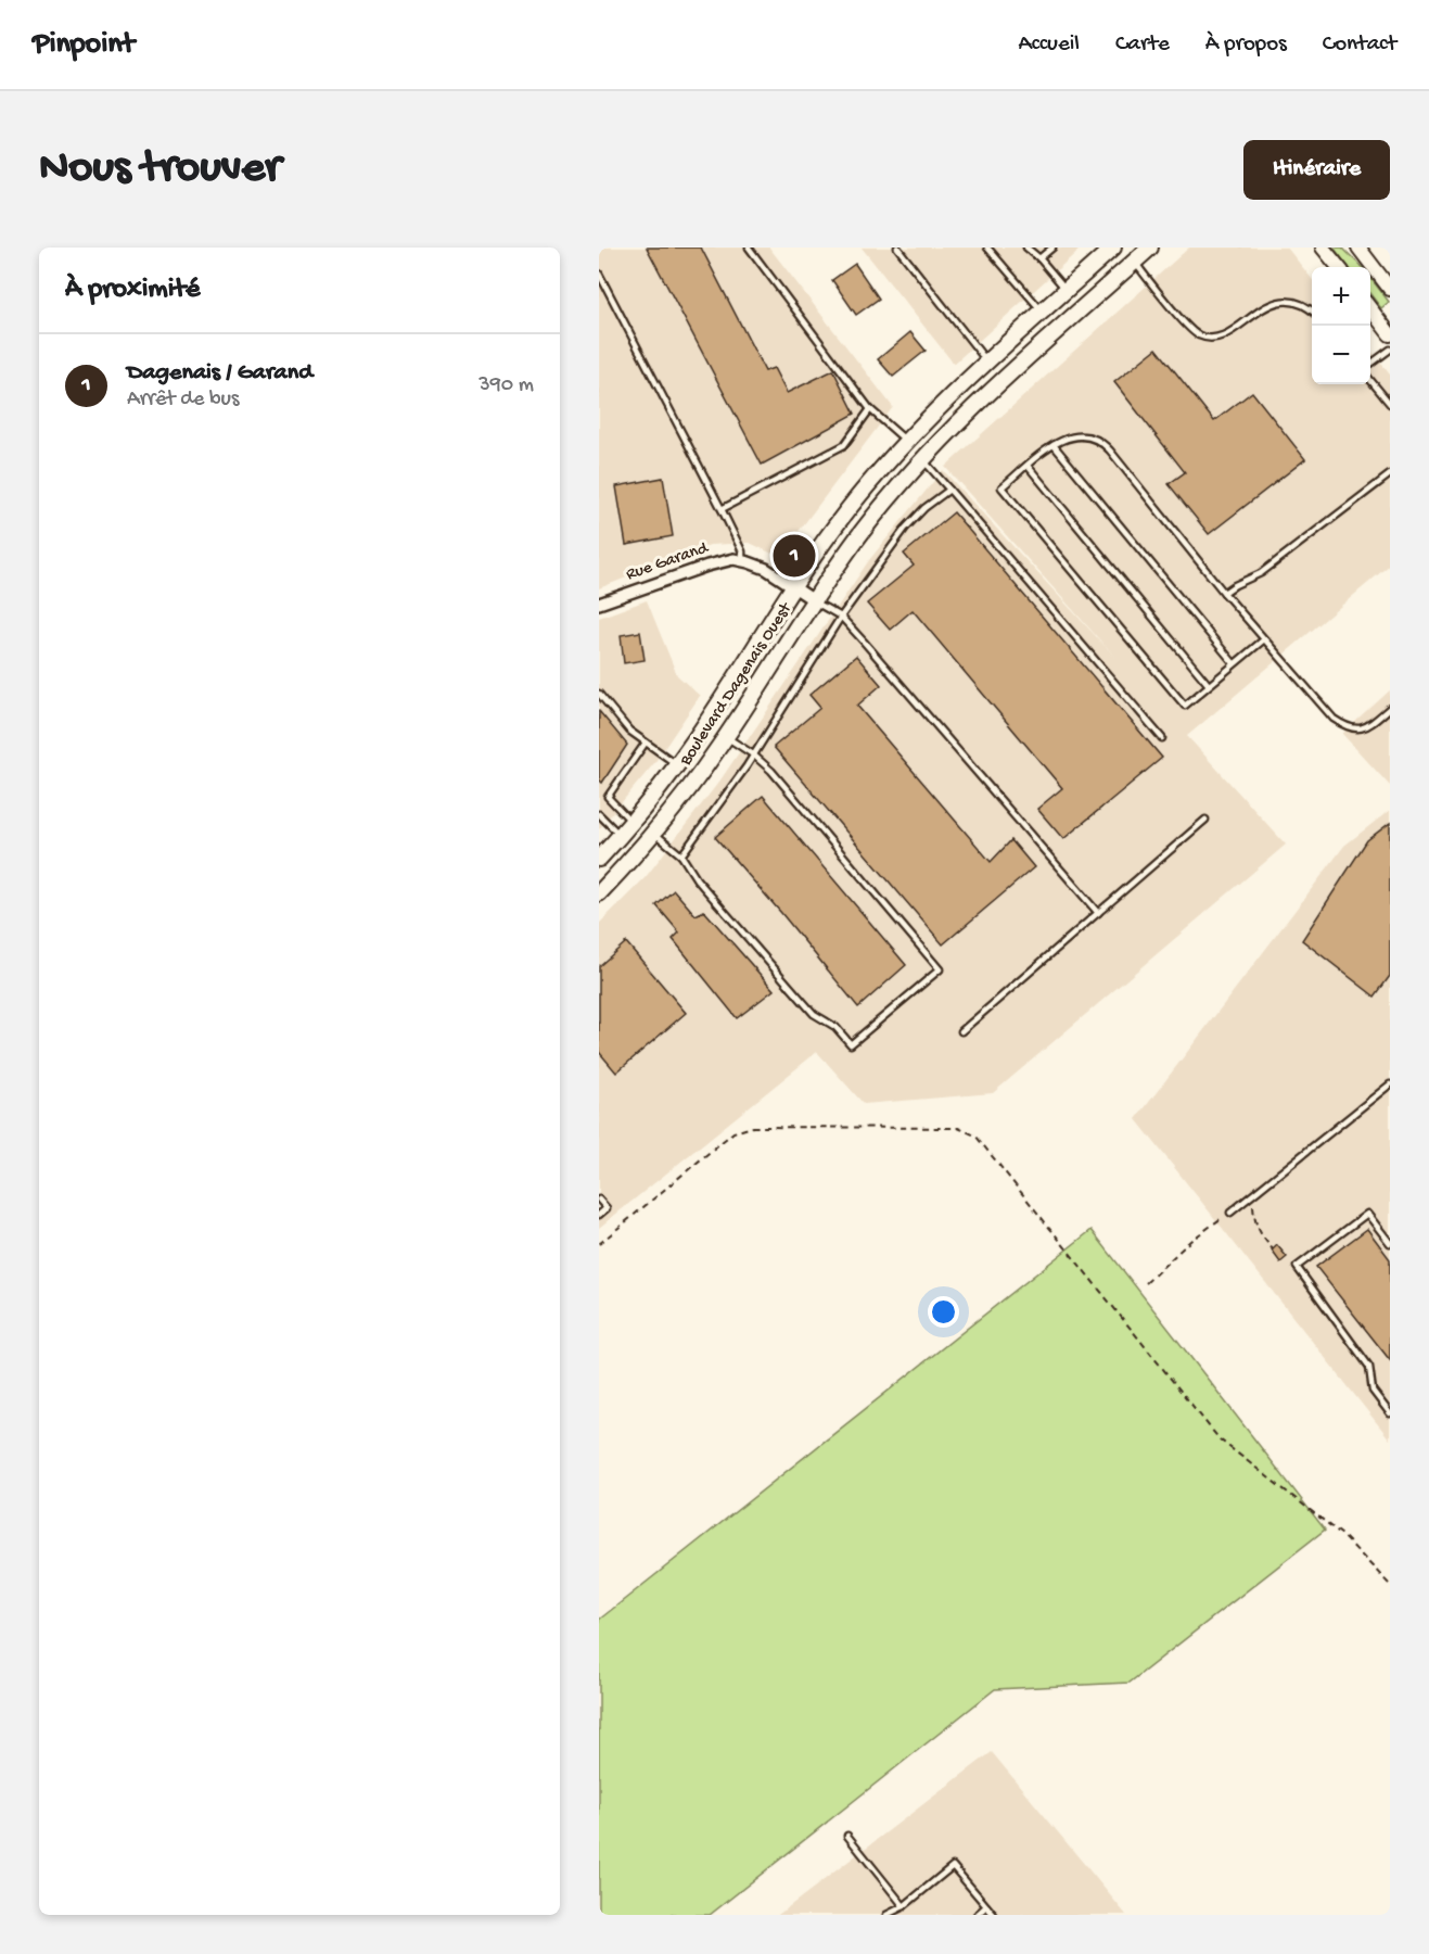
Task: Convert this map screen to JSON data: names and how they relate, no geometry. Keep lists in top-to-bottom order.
{
  "streets": {
    "main road": ["Boulevard Dagenais Ouest"],
    "street": ["Rue Garand"]
  },
  "page": {
    "header": "Pinpoint",
    "nav": [
      "Accueil",
      "Carte",
      "À propos",
      "Contact"
    ],
    "buttons": "Itinéraire",
    "title": "Nous trouver",
    "heading": "À proximité",
    "map_buttons": ["+", "−"],
    "list": [
      {
        "mark": "1",
        "name": "Dagenais / Garand",
        "note": "Arrêt de bus",
        "value": "390 m"
      }
    ],
    "pins": "1"
  }
}
